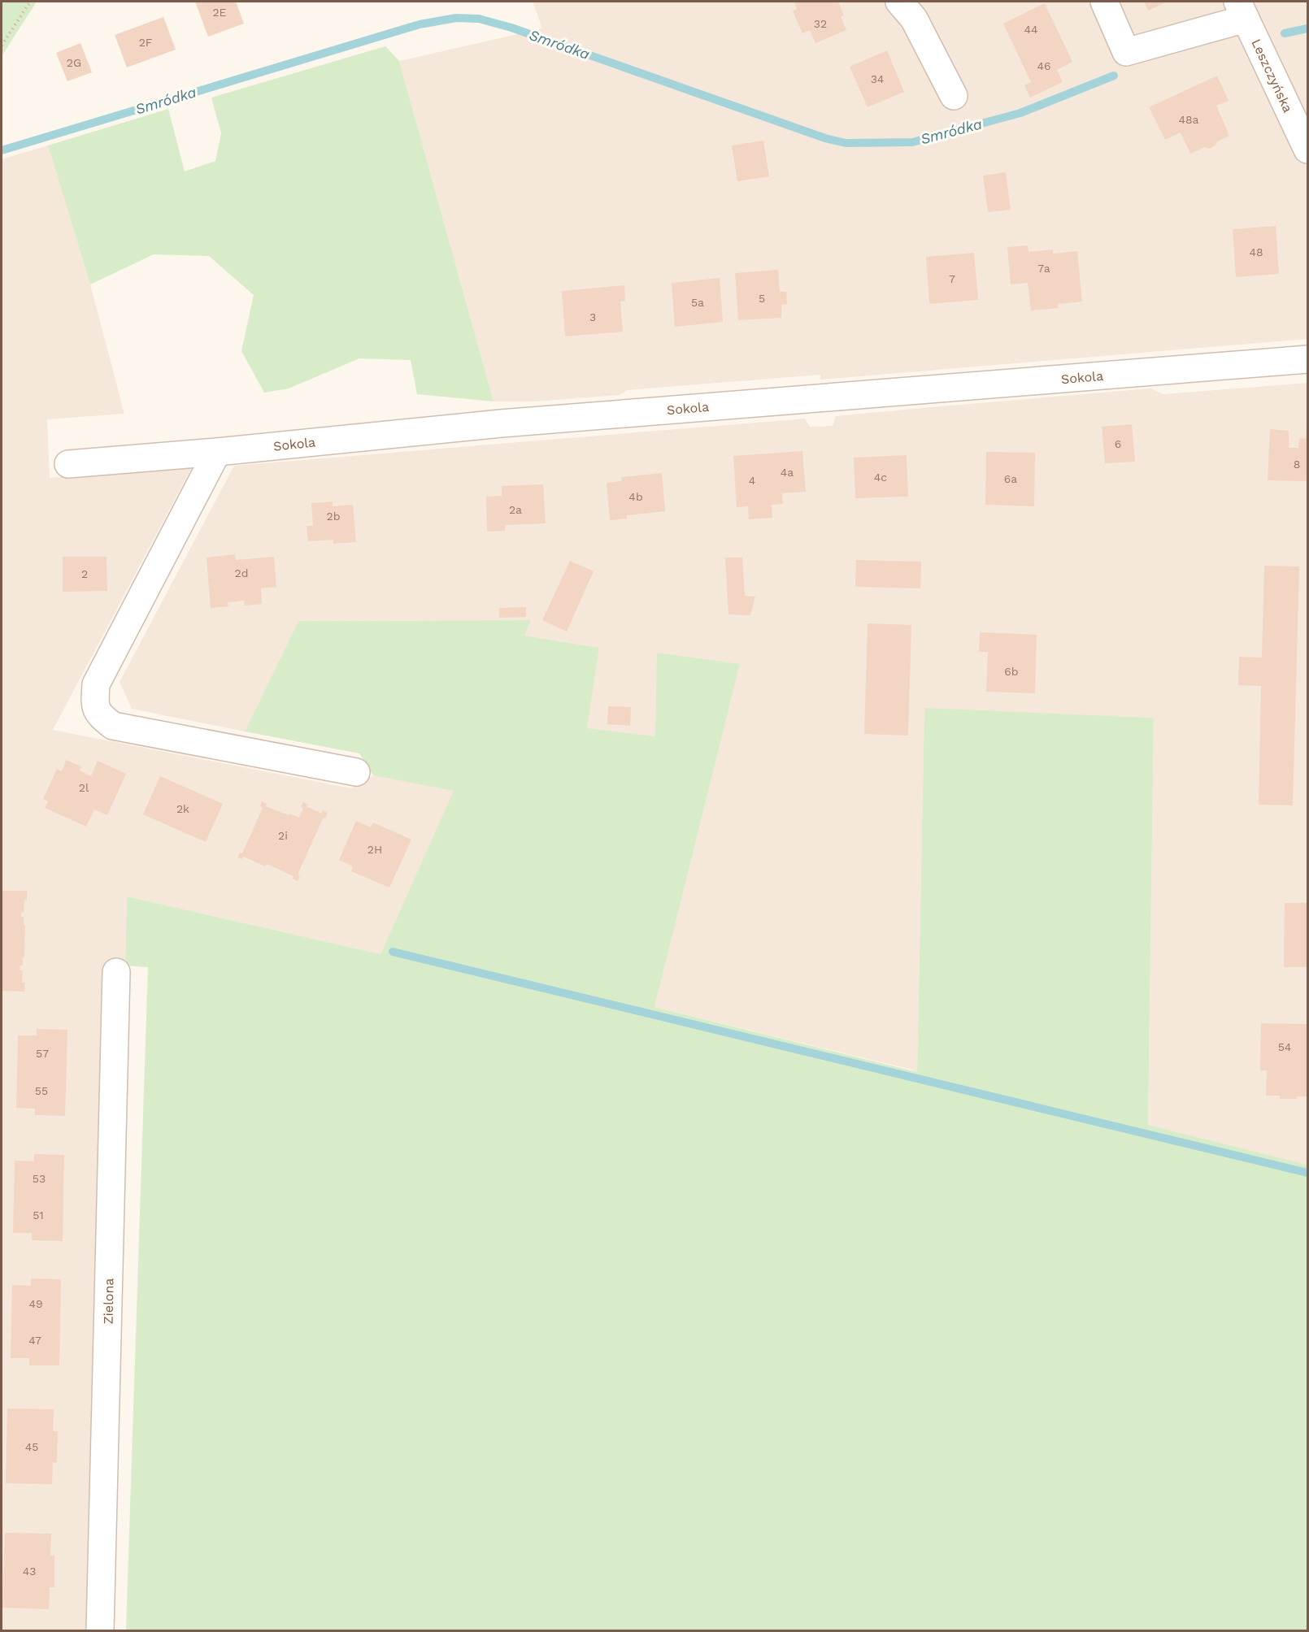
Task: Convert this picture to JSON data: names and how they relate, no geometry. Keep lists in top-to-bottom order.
{
  "streets": {
    "street": ["Leszczyńska", "Sokola", "Zielona"]
  },
  "water": ["Smródka"],
  "house_numbers": [
    "2E",
    "32",
    "44",
    "2F",
    "2G",
    "46",
    "34",
    "48a",
    "48",
    "7a",
    "7",
    "5",
    "5a",
    "3",
    "6",
    "8",
    "4a",
    "4c",
    "6a",
    "4",
    "4b",
    "2a",
    "2b",
    "2d",
    "2",
    "6b",
    "2l",
    "2k",
    "2i",
    "2H",
    "54",
    "57",
    "55",
    "53",
    "51",
    "49",
    "47",
    "45",
    "43"
  ]
}
